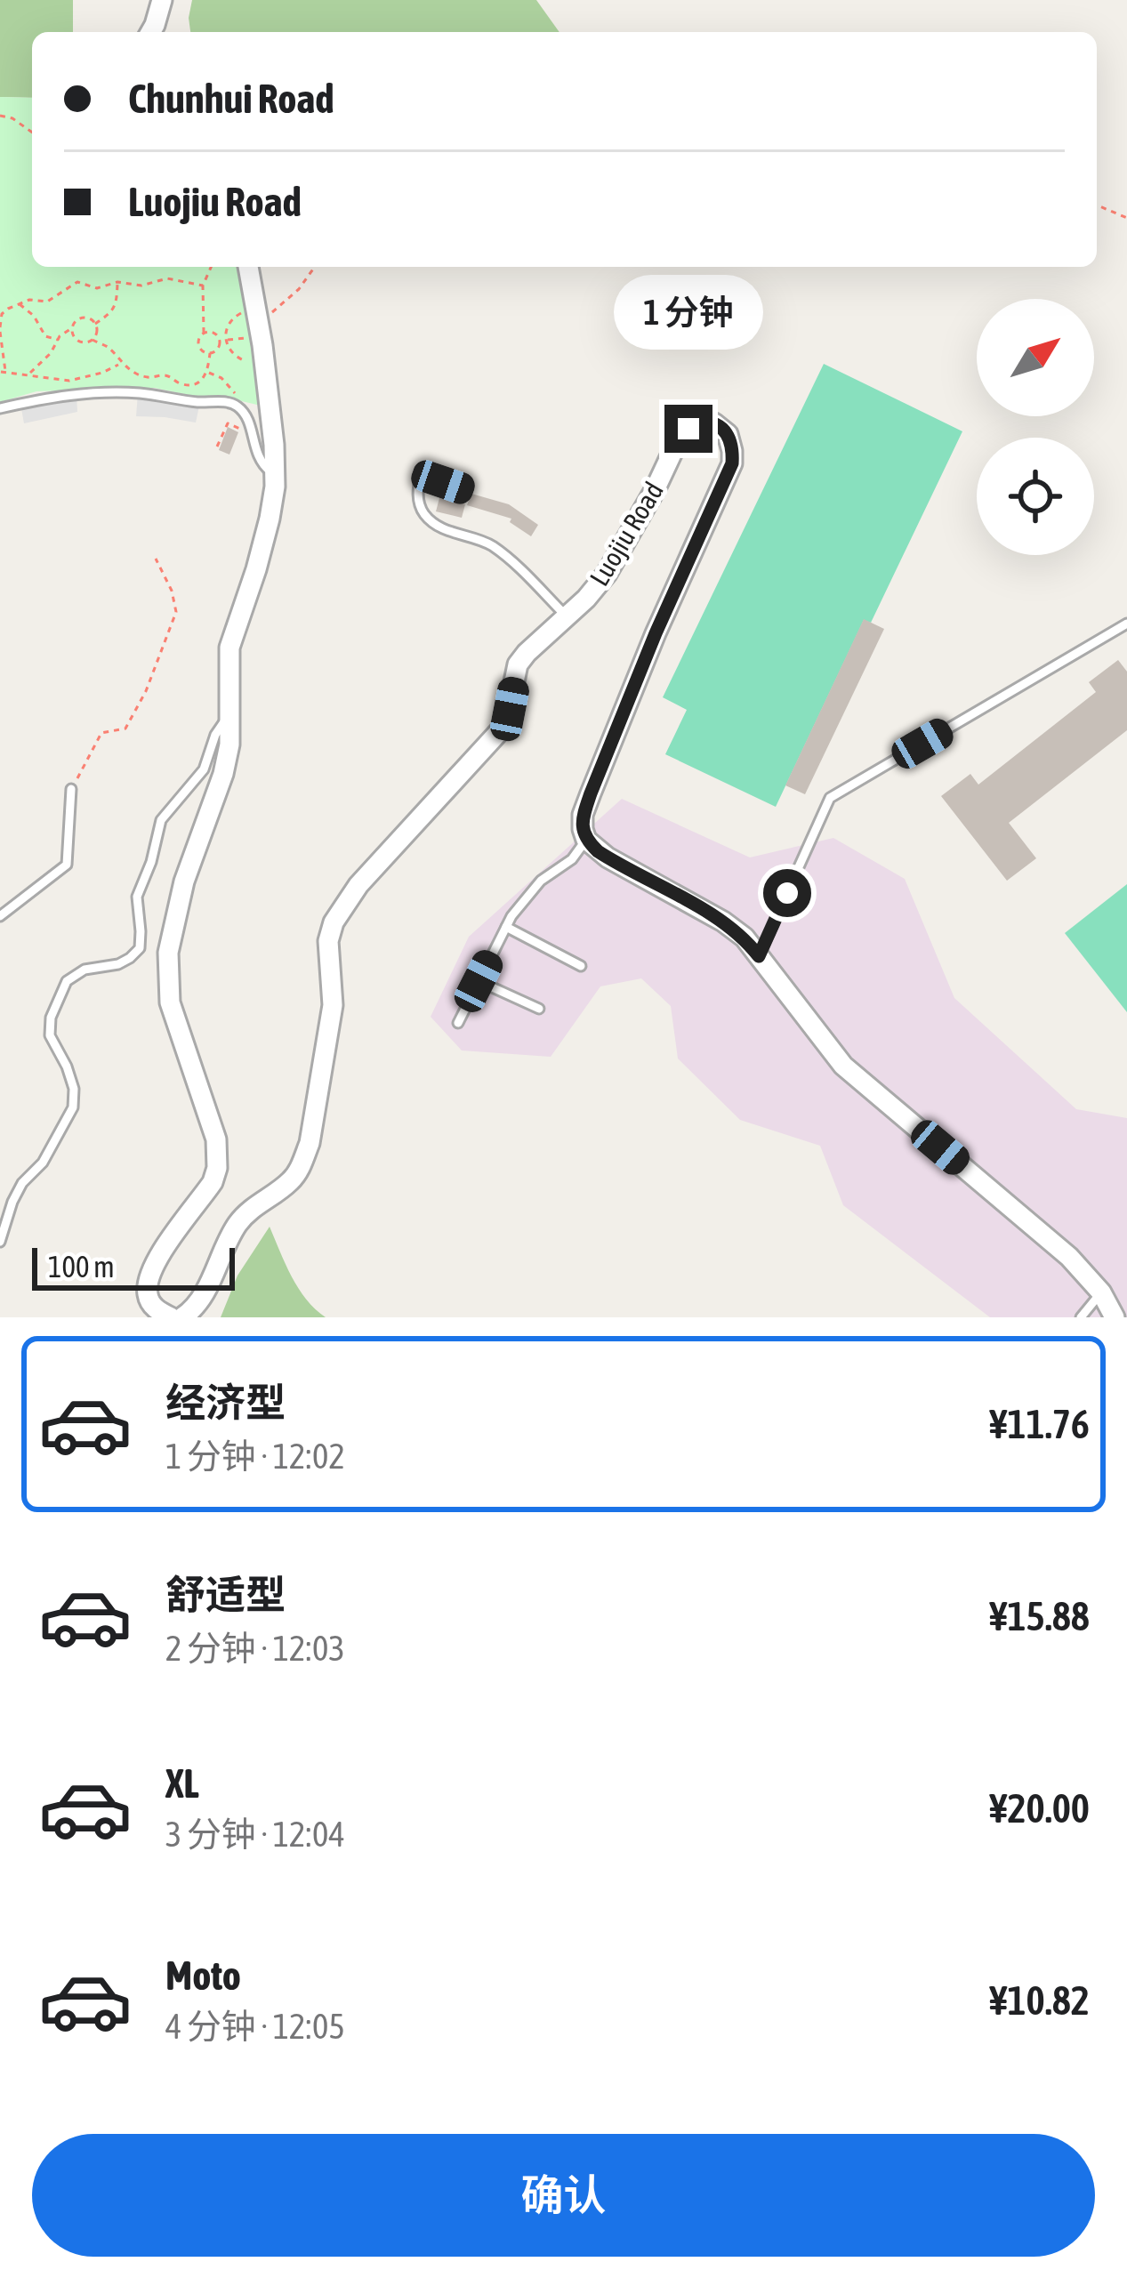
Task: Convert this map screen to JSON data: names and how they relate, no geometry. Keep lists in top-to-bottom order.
{
  "streets": {
    "street": ["Luojiu Road"]
  },
  "scale_bar": "100 m",
  "north": "top right",
  "page": {
    "banner": ["Chunhui Road", "Luojiu Road"],
    "bubble": "1 分钟",
    "scale": "100 m",
    "list": [
      {
        "name": "经济型",
        "note": "1 分钟 · 12:02",
        "value": "¥11.76"
      },
      {
        "name": "舒适型",
        "note": "2 分钟 · 12:03",
        "value": "¥15.88"
      },
      {
        "name": "XL",
        "note": "3 分钟 · 12:04",
        "value": "¥20.00"
      },
      {
        "name": "Moto",
        "note": "4 分钟 · 12:05",
        "value": "¥10.82"
      }
    ],
    "buttons": "确认"
  }
}
